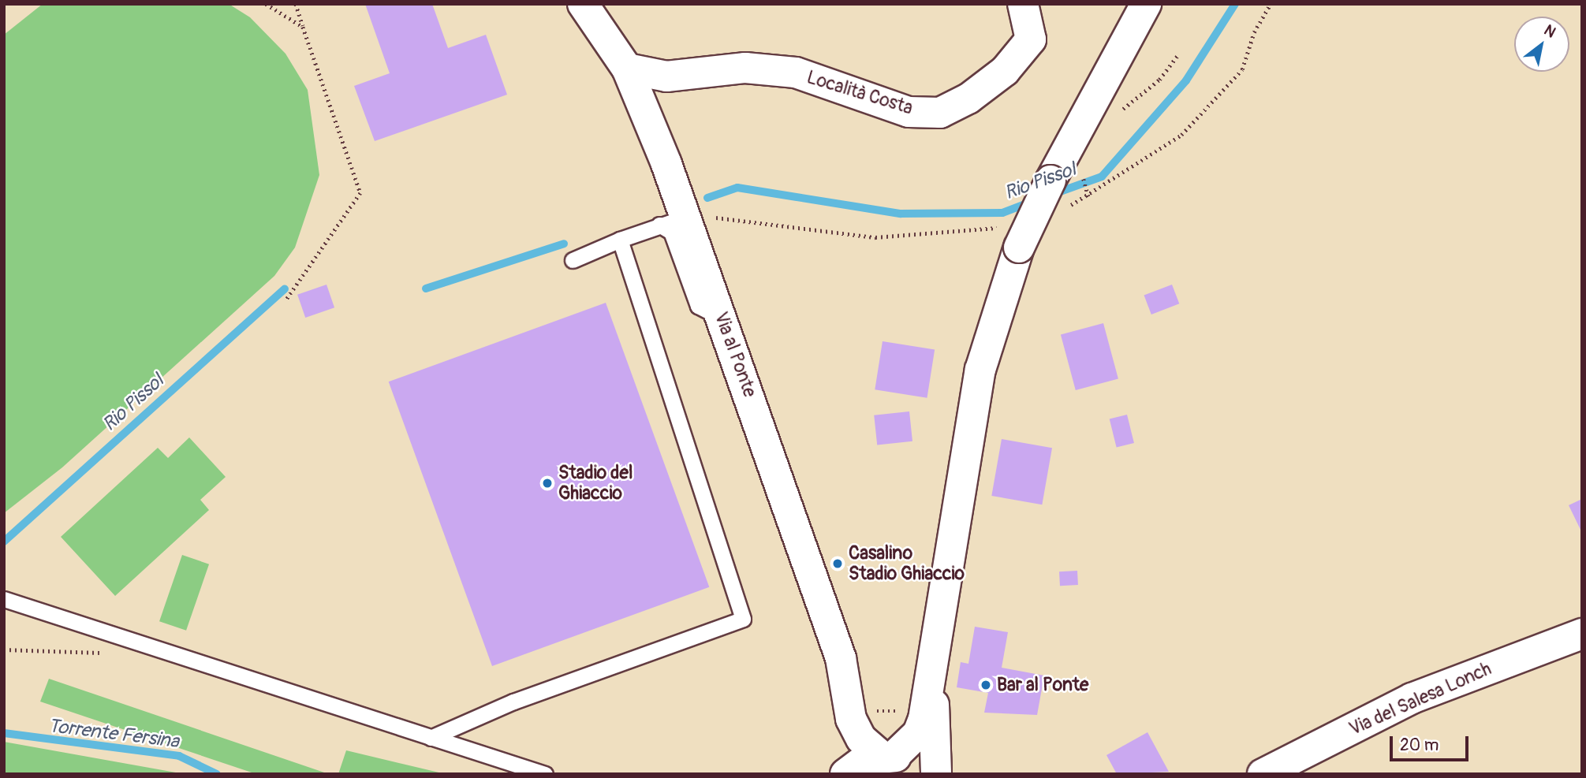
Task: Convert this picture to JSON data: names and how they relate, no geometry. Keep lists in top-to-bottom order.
{
  "streets": {
    "street": ["Località Costa", "Via al Ponte", "Via del Salesa Lonch"]
  },
  "crossings": [
    ["Località Costa", "Via al Ponte"]
  ],
  "water": ["Rio Pissol", "Torrente Fersina"],
  "places": ["Stadio del Ghiaccio", "Casalino Stadio Ghiaccio", "Bar al Ponte"],
  "scale_bar": "20 m",
  "north": "top right"
}
